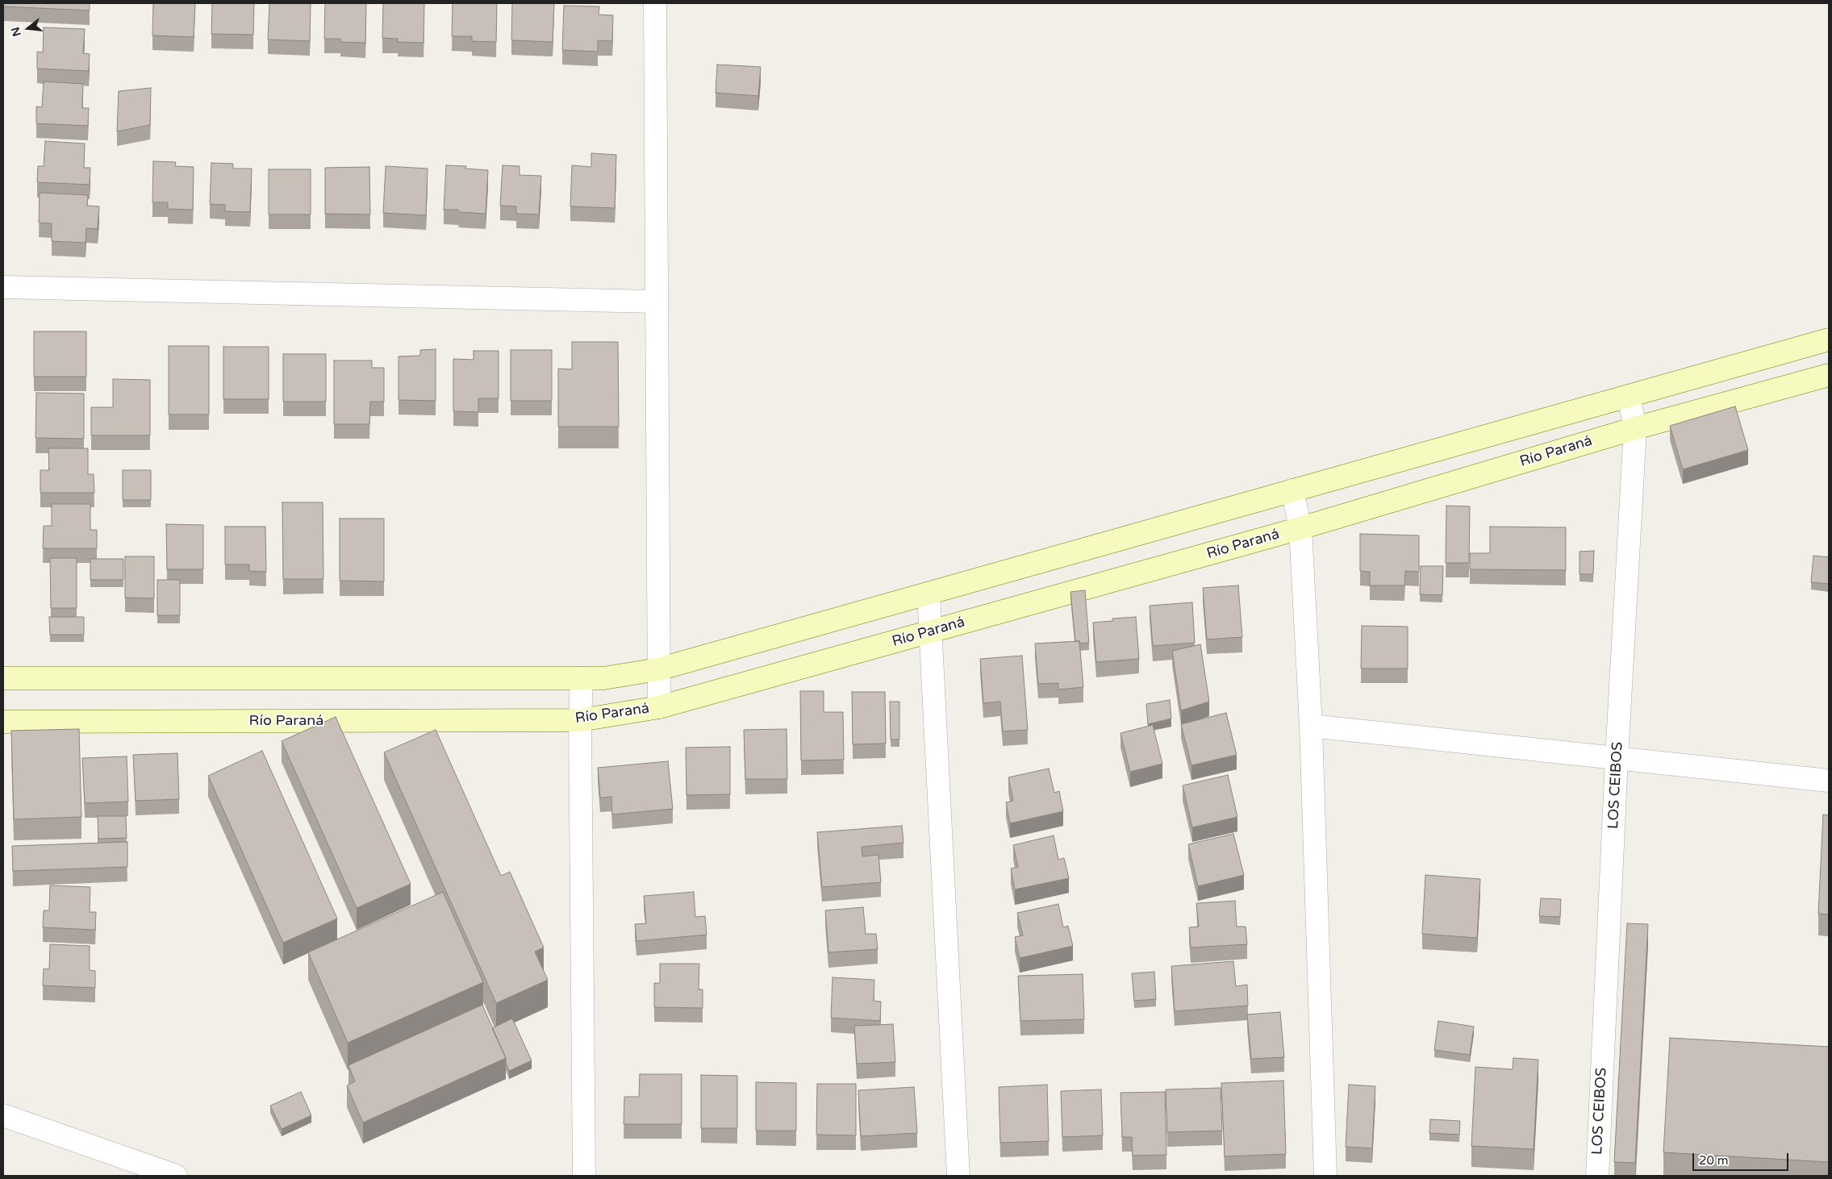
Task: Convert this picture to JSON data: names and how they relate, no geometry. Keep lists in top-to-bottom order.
{
  "streets": {
    "street": ["Río Paraná", "LOS CEIBOS"]
  },
  "crossings": [
    ["Río Paraná", "LOS CEIBOS"]
  ],
  "scale_bar": "20 m",
  "north": "left"
}
